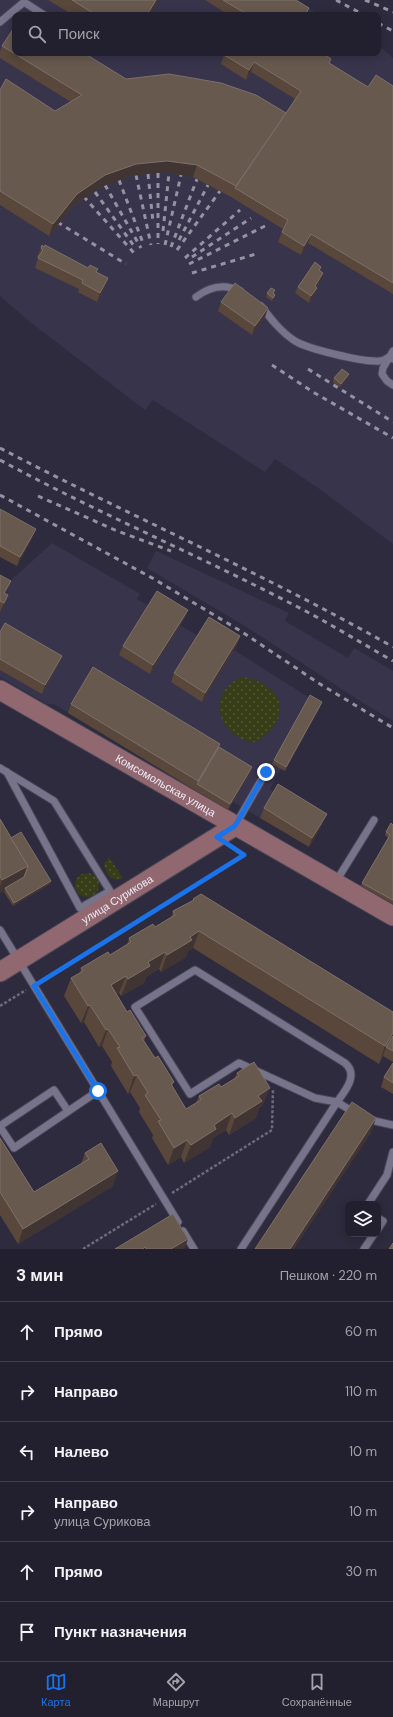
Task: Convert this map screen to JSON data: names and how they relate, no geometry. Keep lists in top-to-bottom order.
{
  "streets": {
    "main road": ["Комсомольская улица", "улица Сурикова"]
  },
  "crossings": [
    ["Комсомольская улица", "улица Сурикова"]
  ],
  "page": {
    "search": "Поиск",
    "heading": ["3 мин", "Пешком · 220 m"],
    "list": [
      ["Прямо", "60 m"],
      ["Направо", "110 m"],
      ["Налево", "10 m"],
      ["Направо", "улица Сурикова", "10 m"],
      ["Прямо", "30 m"],
      "Пункт назначения"
    ],
    "nav": ["Карта", "Маршрут", "Сохранённые"]
  }
}
